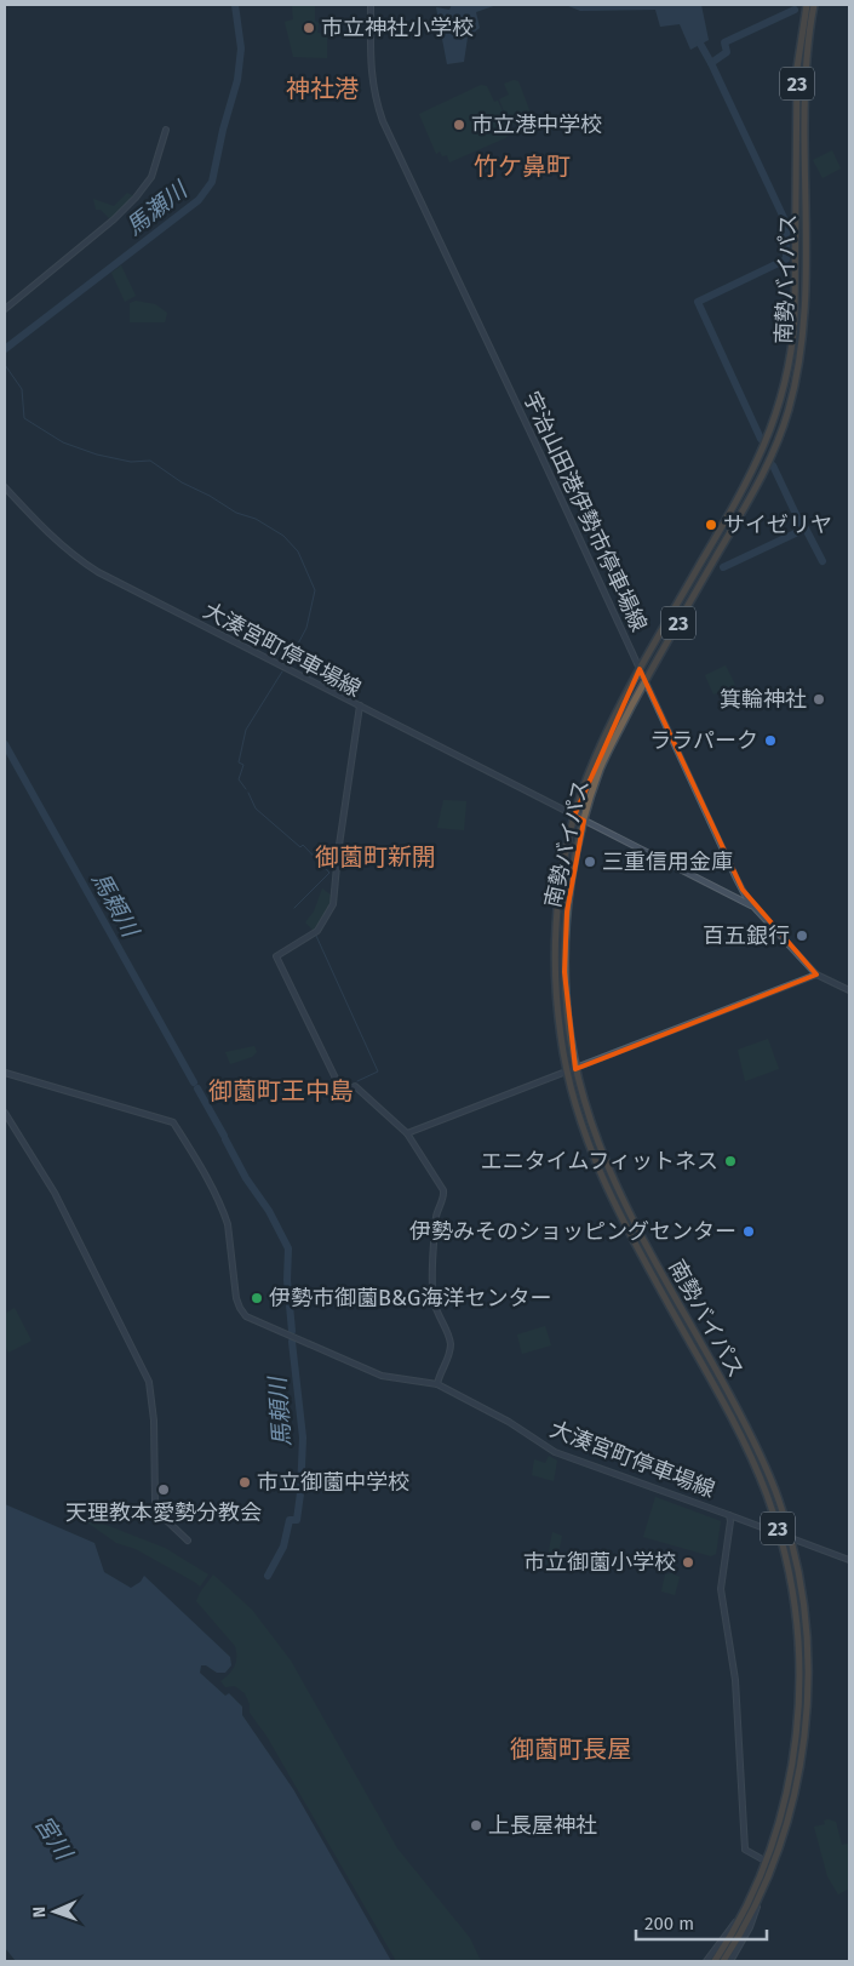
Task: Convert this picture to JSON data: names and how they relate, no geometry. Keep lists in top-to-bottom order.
{
  "streets": {
    "highway": ["23", "南勢バイパス"],
    "main road": ["宇治山田港伊勢市停車場線", "大湊宮町停車場線"]
  },
  "crossings": [
    ["南勢バイパス", "宇治山田港伊勢市停車場線"],
    ["南勢バイパス", "大湊宮町停車場線"]
  ],
  "districts": [
    "神社港",
    "竹ケ鼻町",
    "御薗町新開",
    "御薗町王中島",
    "御薗町長屋"
  ],
  "water": ["馬瀬川", "馬頼川", "宮川"],
  "places": [
    "市立神社小学校",
    "市立港中学校",
    "サイゼリヤ",
    "箕輪神社",
    "ララパーク",
    "三重信用金庫",
    "百五銀行",
    "エニタイムフィットネス",
    "伊勢みそのショッピングセンター",
    "伊勢市御薗B&G海洋センター",
    "市立御薗中学校",
    "天理教本愛勢分教会",
    "市立御薗小学校",
    "上長屋神社"
  ],
  "scale_bar": "200 m",
  "north": "left"
}
